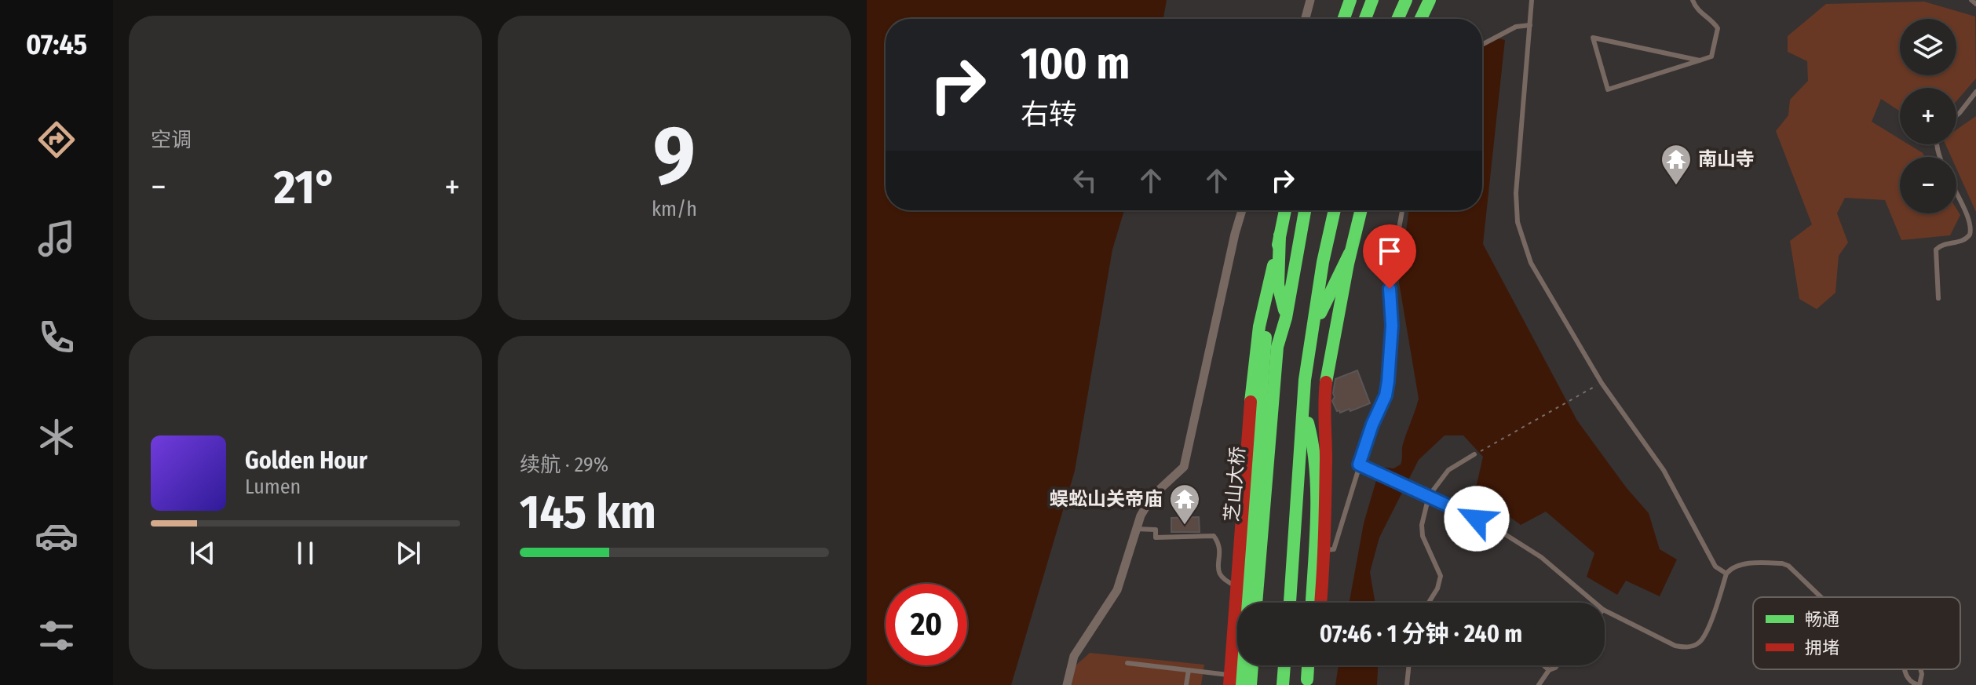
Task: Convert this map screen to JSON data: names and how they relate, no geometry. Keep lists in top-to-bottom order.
{
  "streets": {
    "main road": ["芝山大桥"]
  },
  "places": {
    "temple": ["南山寺", "蜈蚣山关帝庙"]
  },
  "legend": ["畅通", "拥堵"],
  "page": {
    "tabs": "07:45",
    "tile": [
      "空调",
      ["9", "km/h"],
      ["续航 · 29%", "145 km"]
    ],
    "map_buttons": ["+", "−"],
    "turn": ["100 m", "右转"],
    "heat": ["−", "21°", "+"],
    "song": ["Golden Hour", "Lumen"],
    "limit": "20",
    "trip": "07:46 · 1 分钟 · 240 m"
  }
}
